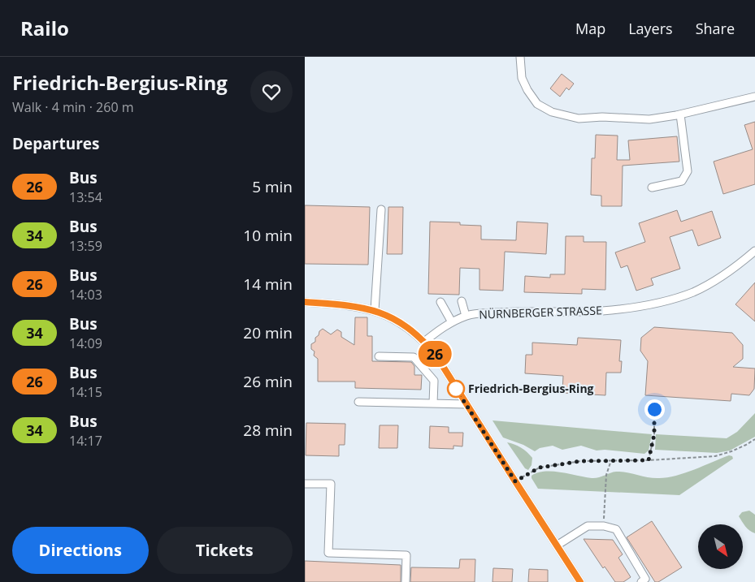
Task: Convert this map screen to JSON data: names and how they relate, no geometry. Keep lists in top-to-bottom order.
{
  "streets": {
    "street": ["NÜRNBERGER STRASSE"]
  },
  "places": ["Friedrich-Bergius-Ring"],
  "lines": ["bus line 26"],
  "north": "bottom right",
  "page": {
    "header": "Railo",
    "nav": ["Map", "Layers", "Share"],
    "heading": [
      ["Friedrich-Bergius-Ring", "Walk · 4 min · 260 m"],
      "Departures"
    ],
    "on_map": "26",
    "list": [
      {
        "mark": "26",
        "name": "Bus",
        "note": "13:54",
        "value": "5 min"
      },
      {
        "mark": "34",
        "name": "Bus",
        "note": "13:59",
        "value": "10 min"
      },
      {
        "mark": "26",
        "name": "Bus",
        "note": "14:03",
        "value": "14 min"
      },
      {
        "mark": "34",
        "name": "Bus",
        "note": "14:09",
        "value": "20 min"
      },
      {
        "mark": "26",
        "name": "Bus",
        "note": "14:15",
        "value": "26 min"
      },
      {
        "mark": "34",
        "name": "Bus",
        "note": "14:17",
        "value": "28 min"
      }
    ],
    "buttons": ["Directions", "Tickets"]
  }
}
